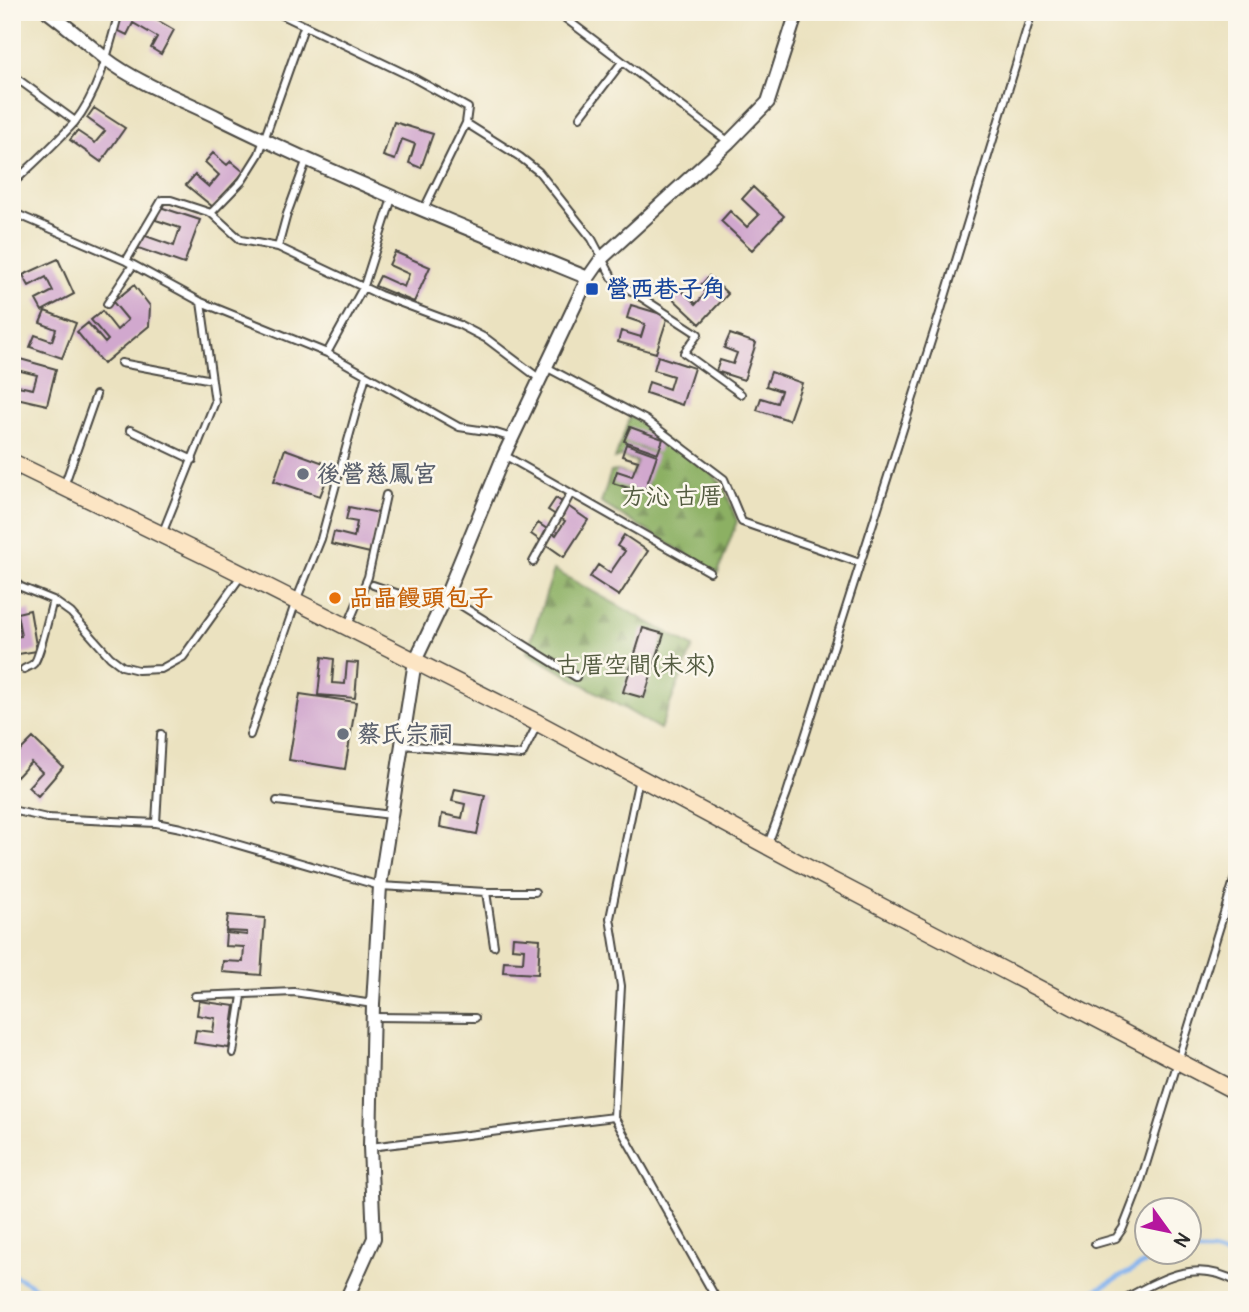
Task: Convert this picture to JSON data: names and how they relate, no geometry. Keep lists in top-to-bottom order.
{
  "parks": ["方沁 古厝", "古厝空間(未來)"],
  "places": {
    "transit": ["營西巷子角"],
    "other": ["後營慈鳳宮", "品晶饅頭包子", "蔡氏宗祠"]
  },
  "north": "bottom right"
}
